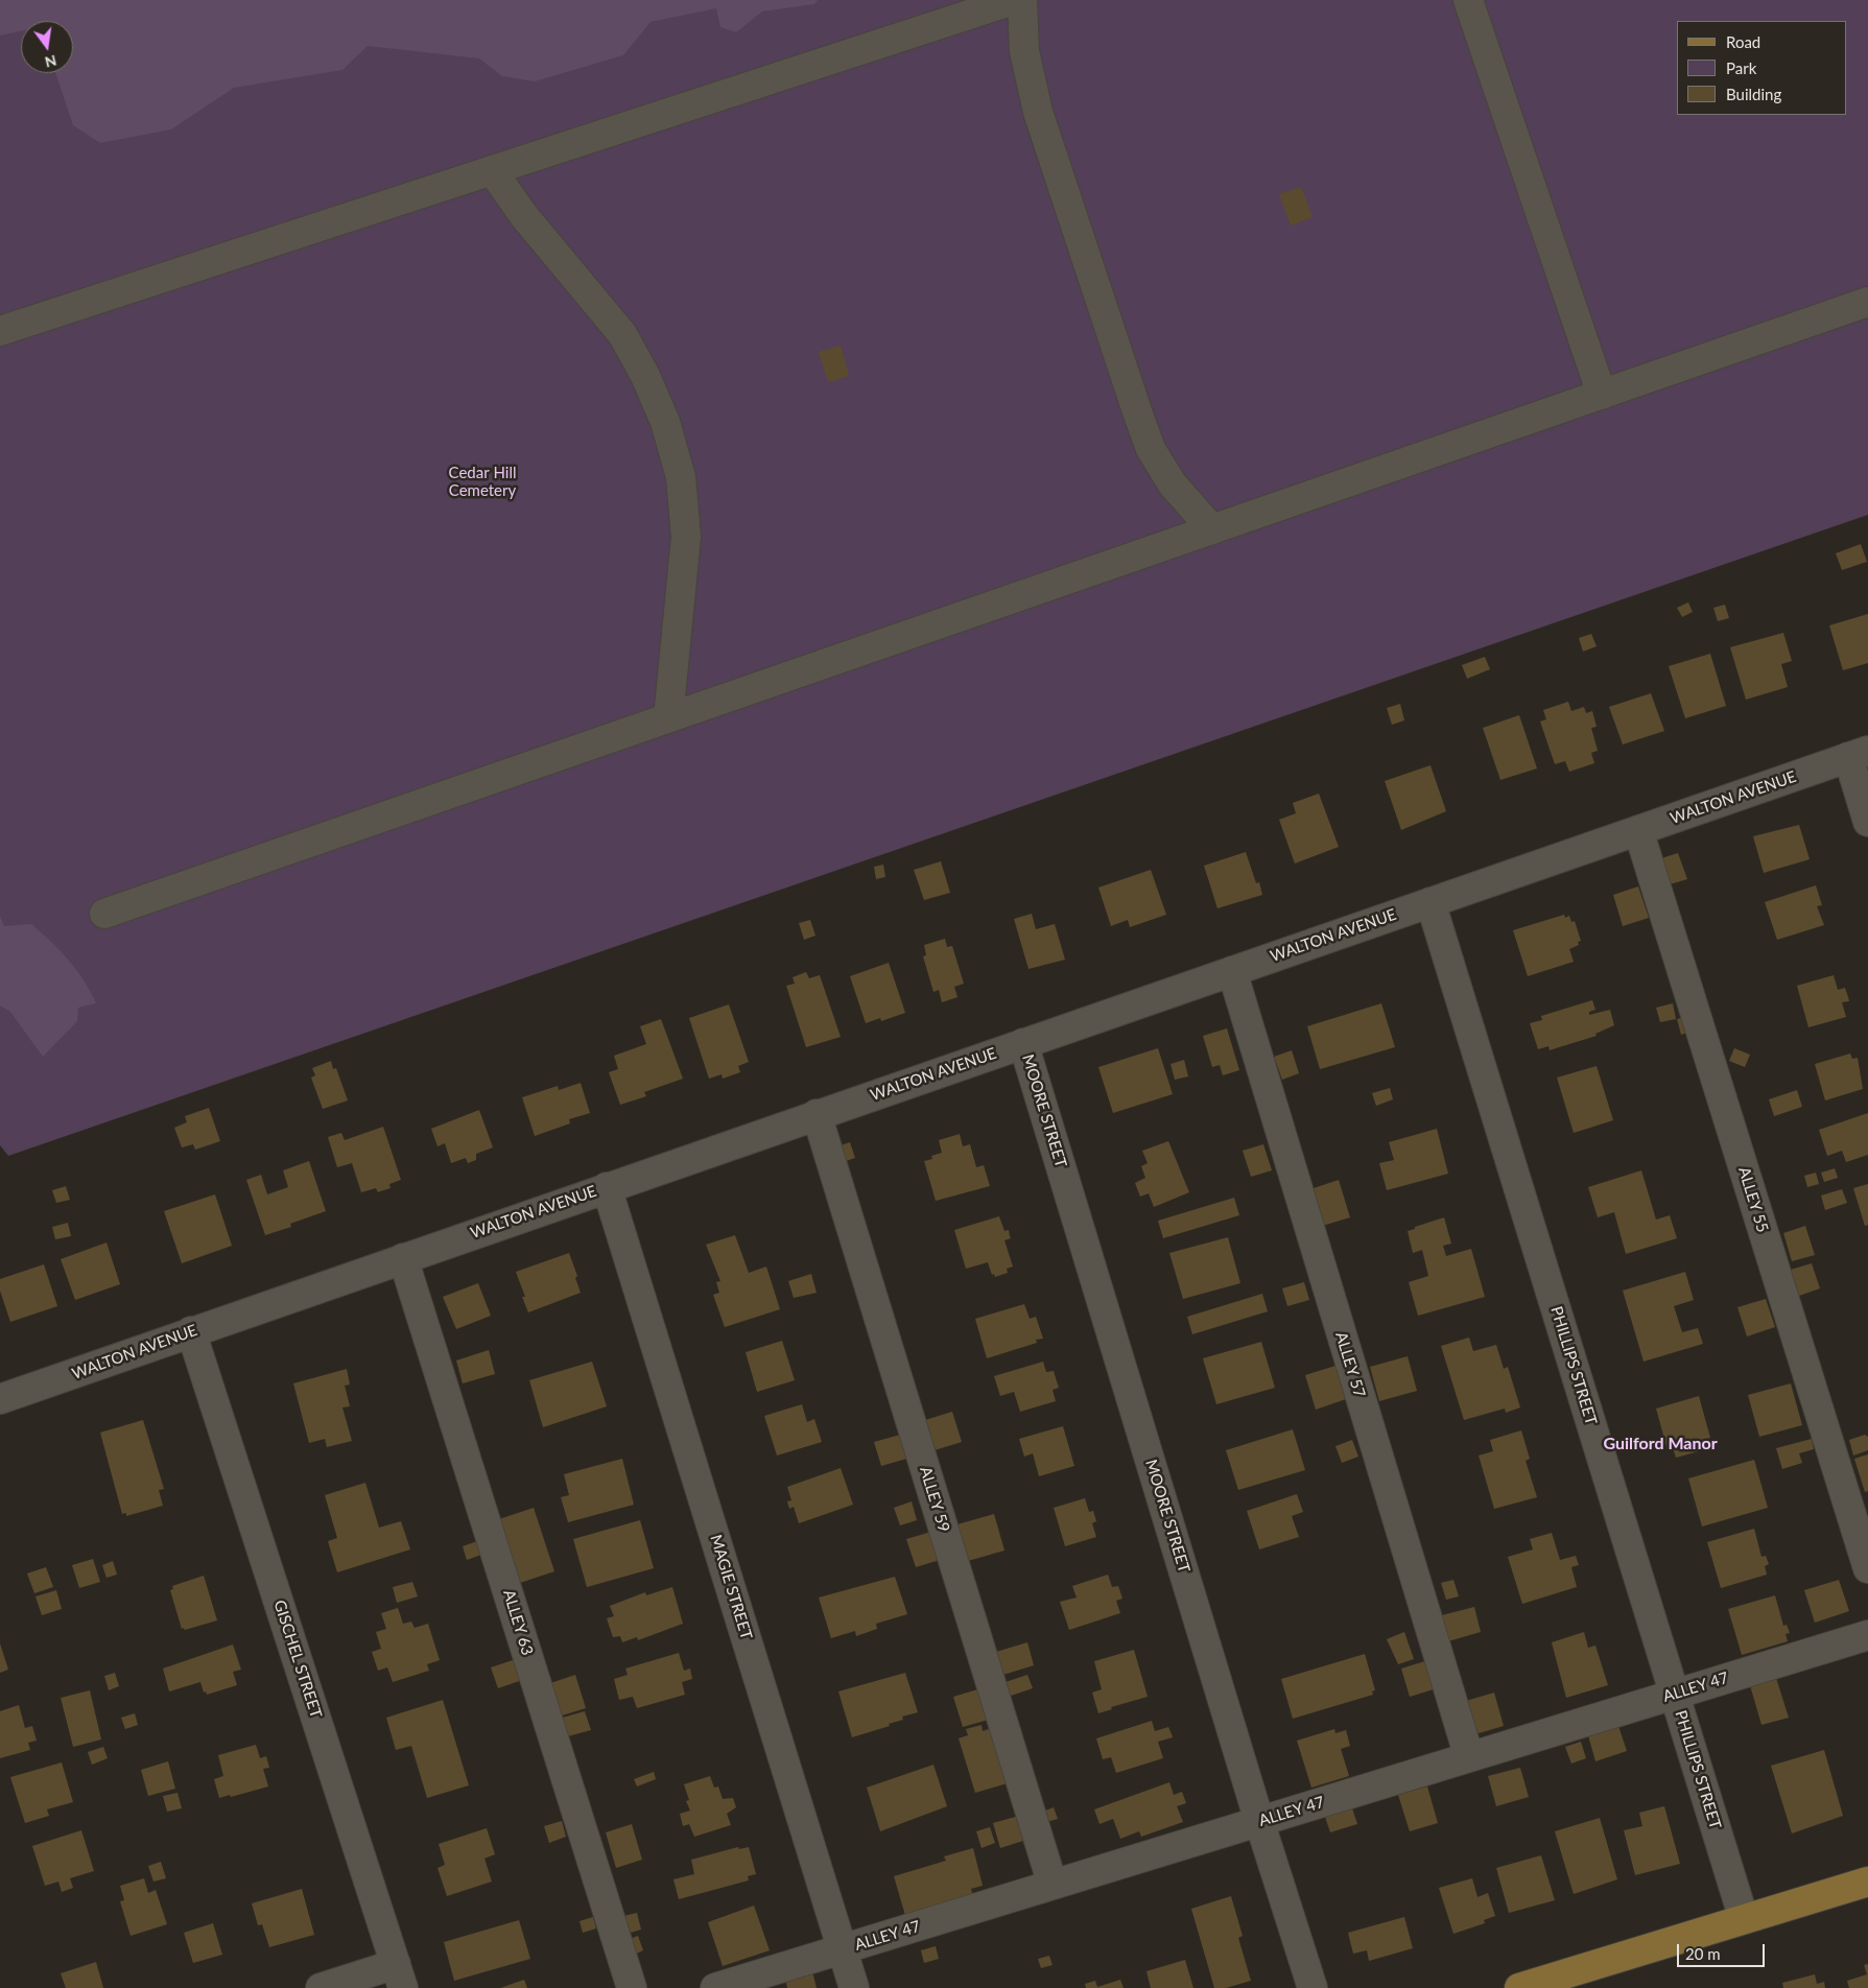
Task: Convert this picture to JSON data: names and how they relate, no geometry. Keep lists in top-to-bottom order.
{
  "streets": {
    "street": [
      "WALTON AVENUE",
      "MOORE STREET",
      "ALLEY 55",
      "ALLEY 57",
      "PHILLIPS STREET",
      "ALLEY 59",
      "MAGIE STREET",
      "ALLEY 63",
      "GISCHEL STREET",
      "ALLEY 47"
    ]
  },
  "crossings": [
    ["WALTON AVENUE", "MOORE STREET"],
    ["WALTON AVENUE", "ALLEY 55"],
    ["WALTON AVENUE", "ALLEY 57"],
    ["WALTON AVENUE", "PHILLIPS STREET"],
    ["WALTON AVENUE", "ALLEY 59"],
    ["WALTON AVENUE", "MAGIE STREET"],
    ["WALTON AVENUE", "ALLEY 63"],
    ["WALTON AVENUE", "GISCHEL STREET"],
    ["MOORE STREET", "ALLEY 47"],
    ["ALLEY 57", "ALLEY 47"],
    ["PHILLIPS STREET", "ALLEY 47"],
    ["ALLEY 59", "ALLEY 47"],
    ["MAGIE STREET", "ALLEY 47"]
  ],
  "districts": ["Guilford Manor"],
  "parks": ["Cedar Hill Cemetery"],
  "legend": ["Road", "Park", "Building"],
  "scale_bar": "20 m",
  "north": "bottom"
}
